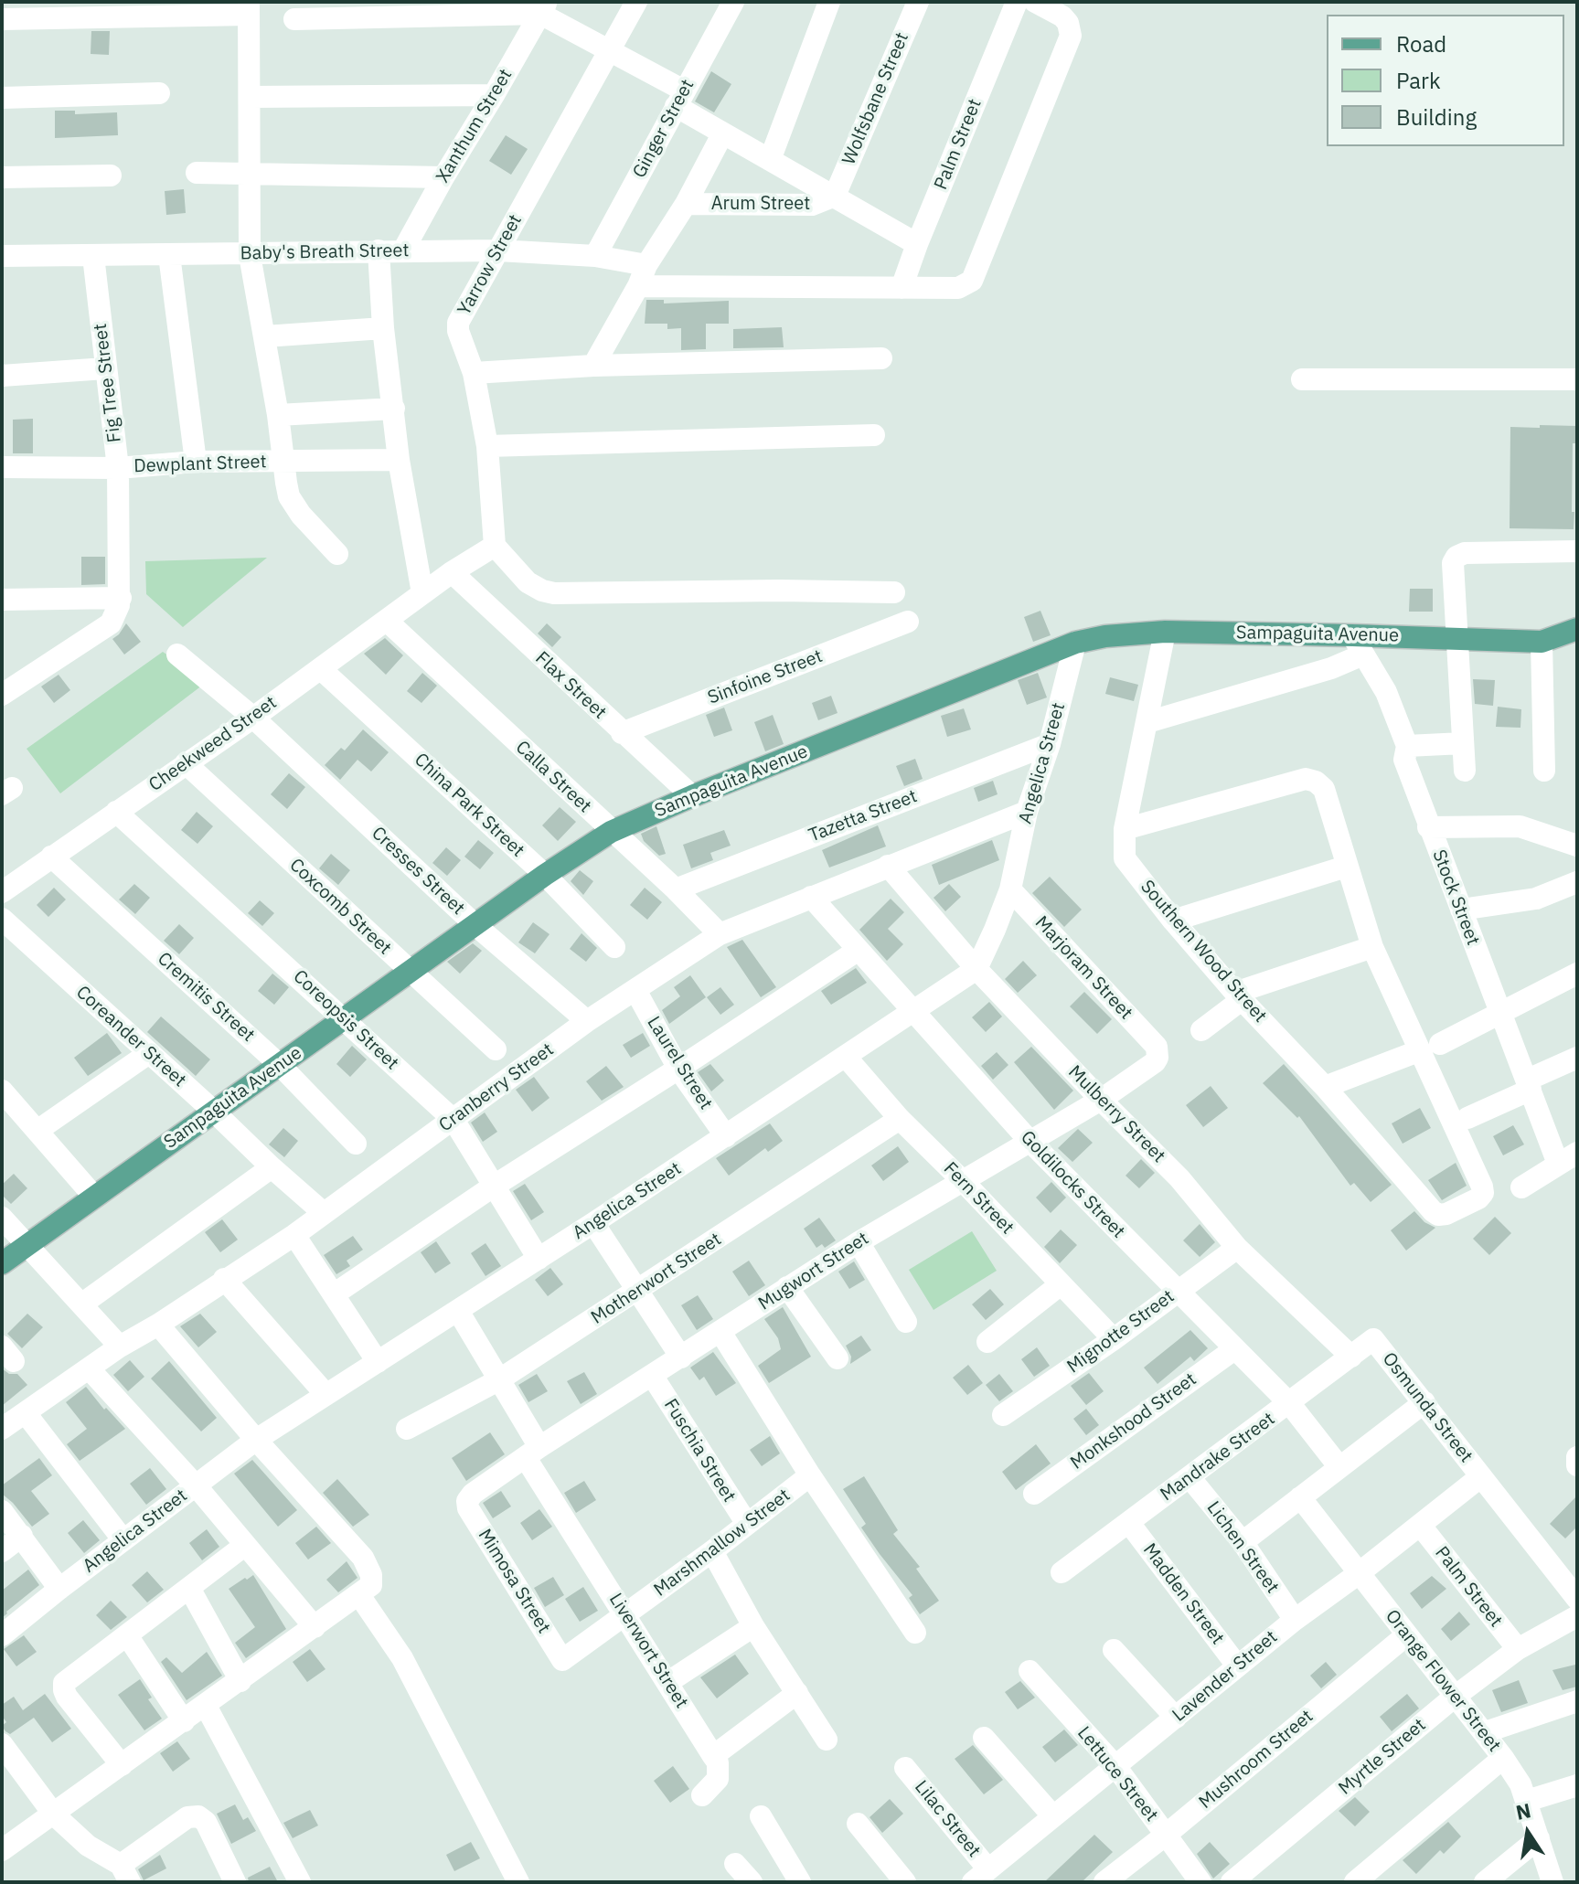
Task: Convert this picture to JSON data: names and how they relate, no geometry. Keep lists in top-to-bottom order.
{
  "streets": {
    "main road": ["Sampaguita Avenue"],
    "street": [
      "Wolfsbane Street",
      "Xanthum Street",
      "Ginger Street",
      "Palm Street",
      "Arum Street",
      "Baby's Breath Street",
      "Yarrow Street",
      "Fig Tree Street",
      "Dewplant Street",
      "Sinfoine Street",
      "Flax Street",
      "Cheekweed Street",
      "Angelica Street",
      "Calla Street",
      "China Park Street",
      "Tazetta Street",
      "Cresses Street",
      "Stock Street",
      "Coxcomb Street",
      "Southern Wood Street",
      "Marjoram Street",
      "Cremitis Street",
      "Coreopsis Street",
      "Coreander Street",
      "Laurel Street",
      "Cranberry Street",
      "Mulberry Street",
      "Goldilocks Street",
      "Fern Street",
      "Mugwort Street",
      "Motherwort Street",
      "Mignotte Street",
      "Osmunda Street",
      "Monkshood Street",
      "Fuschia Street",
      "Mandrake Street",
      "Marshmallow Street",
      "Lichen Street",
      "Mimosa Street",
      "Madden Street",
      "Liverwort Street",
      "Lavender Street",
      "Orange Flower Street",
      "Myrtle Street",
      "Mushroom Street",
      "Lettuce Street",
      "Lilac Street"
    ]
  },
  "crossings": [
    ["Wolfsbane Street", "Arum Street"],
    ["Xanthum Street", "Baby's Breath Street"],
    ["Ginger Street", "Baby's Breath Street"],
    ["Palm Street", "Lavender Street"],
    ["Palm Street", "Myrtle Street"],
    ["Baby's Breath Street", "Yarrow Street"],
    ["Baby's Breath Street", "Fig Tree Street"],
    ["Fig Tree Street", "Dewplant Street"],
    ["Sampaguita Avenue", "Flax Street"],
    ["Sampaguita Avenue", "Angelica Street"],
    ["Sampaguita Avenue", "Calla Street"],
    ["Sampaguita Avenue", "China Park Street"],
    ["Sampaguita Avenue", "Cresses Street"],
    ["Sampaguita Avenue", "Stock Street"],
    ["Sampaguita Avenue", "Coxcomb Street"],
    ["Sampaguita Avenue", "Southern Wood Street"],
    ["Sampaguita Avenue", "Cremitis Street"],
    ["Sampaguita Avenue", "Coreopsis Street"],
    ["Sampaguita Avenue", "Coreander Street"],
    ["Sinfoine Street", "Flax Street"],
    ["Flax Street", "Cheekweed Street"],
    ["Cheekweed Street", "Calla Street"],
    ["Cheekweed Street", "China Park Street"],
    ["Cheekweed Street", "Cresses Street"],
    ["Cheekweed Street", "Coxcomb Street"],
    ["Cheekweed Street", "Cremitis Street"],
    ["Cheekweed Street", "Coreopsis Street"],
    ["Angelica Street", "Tazetta Street"],
    ["Angelica Street", "Marjoram Street"],
    ["Angelica Street", "Coreopsis Street"],
    ["Angelica Street", "Laurel Street"],
    ["Angelica Street", "Cranberry Street"],
    ["Angelica Street", "Mulberry Street"],
    ["Angelica Street", "Goldilocks Street"],
    ["Angelica Street", "Fern Street"],
    ["Angelica Street", "Liverwort Street"],
    ["Calla Street", "Tazetta Street"],
    ["Calla Street", "Cranberry Street"],
    ["Cresses Street", "Cranberry Street"],
    ["Marjoram Street", "Mugwort Street"],
    ["Coreopsis Street", "Cranberry Street"],
    ["Coreander Street", "Cranberry Street"],
    ["Laurel Street", "Cranberry Street"],
    ["Cranberry Street", "Mulberry Street"],
    ["Cranberry Street", "Goldilocks Street"],
    ["Mulberry Street", "Mugwort Street"],
    ["Mulberry Street", "Mignotte Street"],
    ["Mulberry Street", "Mandrake Street"],
    ["Goldilocks Street", "Mugwort Street"],
    ["Goldilocks Street", "Mignotte Street"],
    ["Goldilocks Street", "Monkshood Street"],
    ["Goldilocks Street", "Mandrake Street"],
    ["Fern Street", "Mugwort Street"],
    ["Fern Street", "Motherwort Street"],
    ["Fern Street", "Mignotte Street"],
    ["Mugwort Street", "Fuschia Street"],
    ["Mugwort Street", "Mimosa Street"],
    ["Mugwort Street", "Liverwort Street"],
    ["Motherwort Street", "Liverwort Street"],
    ["Osmunda Street", "Mandrake Street"],
    ["Osmunda Street", "Lavender Street"],
    ["Fuschia Street", "Marshmallow Street"],
    ["Mandrake Street", "Lichen Street"],
    ["Mandrake Street", "Madden Street"],
    ["Marshmallow Street", "Mimosa Street"],
    ["Marshmallow Street", "Liverwort Street"],
    ["Lichen Street", "Lavender Street"],
    ["Madden Street", "Lavender Street"],
    ["Lavender Street", "Orange Flower Street"],
    ["Lavender Street", "Lettuce Street"],
    ["Lavender Street", "Lilac Street"],
    ["Orange Flower Street", "Myrtle Street"],
    ["Orange Flower Street", "Mushroom Street"],
    ["Mushroom Street", "Lettuce Street"]
  ],
  "legend": ["Road", "Park", "Building"],
  "north": "top"
}
